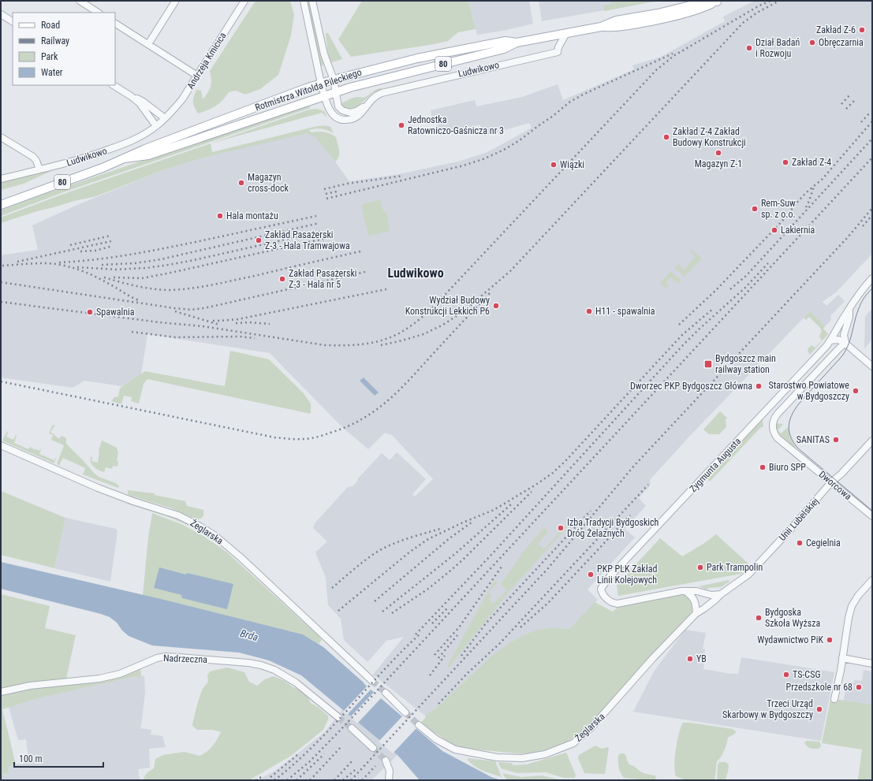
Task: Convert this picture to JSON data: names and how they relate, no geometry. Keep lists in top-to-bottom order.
{
  "streets": {
    "main road": ["80", "Rotmistrza Witolda Pileckiego"],
    "street": [
      "Andrzeja Kmicica",
      "Ludwikowo",
      "Zygmunta Augusta",
      "Dworcowa",
      "Unii Lubelskiej",
      "Żeglarska",
      "Nadrzeczna"
    ]
  },
  "crossings": [
    ["Andrzeja Kmicica", "Ludwikowo"],
    ["Ludwikowo", "Rotmistrza Witolda Pileckiego"],
    ["Zygmunta Augusta", "Dworcowa"],
    ["Dworcowa", "Unii Lubelskiej"],
    ["Unii Lubelskiej", "Żeglarska"]
  ],
  "districts": ["Ludwikowo"],
  "water": ["Brda"],
  "places": {
    "other": [
      "Zakład Z-6",
      "Obręczarnia",
      "Dział Badań i Rozwoju",
      "Jednostka Ratowniczo-Gaśnicza nr 3",
      "Zakład Z-4 Zakład Budowy Konstrukcji",
      "Magazyn Z-1",
      "Zakład Z-4",
      "Wiązki",
      "Magazyn cross-dock",
      "Rem-Suw sp. z o.o.",
      "Hala montażu",
      "Lakiernia",
      "Zakład Pasażerski Z-3 - Hala Tramwajowa",
      "Zakład Pasażerski Z-3 - Hala nr 5",
      "Wydział Budowy Konstrukcji Lekkich P6",
      "H11 - spawalnia",
      "Spawalnia",
      "Dworzec PKP Bydgoszcz Główna",
      "Starostwo Powiatowe w Bydgoszczy",
      "SANITAS",
      "Biuro SPP",
      "Izba Tradycji Bydgoskich Dróg Żelaznych",
      "Cegielnia",
      "Park Trampolin",
      "PKP PLK Zakład Linii Kolejowych",
      "Bydgoska Szkoła Wyższa",
      "Wydawnictwo PiK",
      "YB",
      "TS-CSG",
      "Przedszkole nr 68",
      "Trzeci Urząd Skarbowy w Bydgoszczy"
    ],
    "transit": ["Bydgoszcz main railway station"]
  },
  "legend": [
    "Road",
    "Railway",
    "Park",
    "Water"
  ],
  "scale_bar": "100 m"
}
